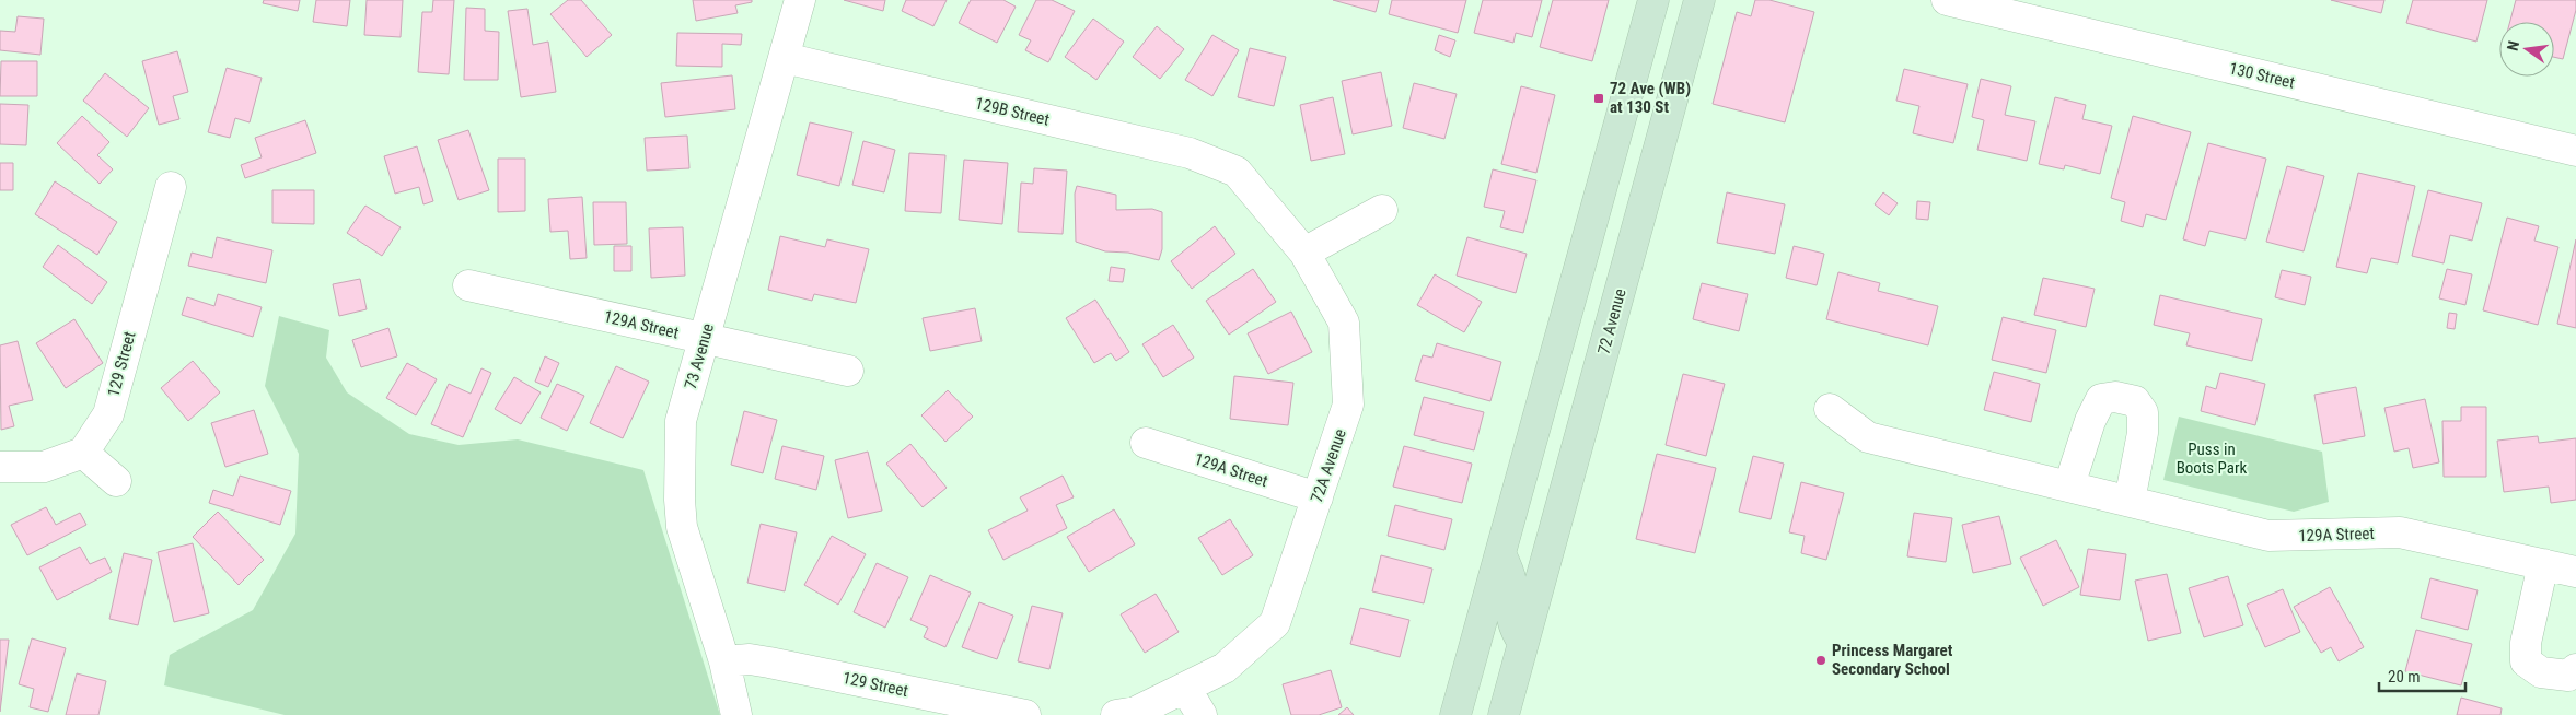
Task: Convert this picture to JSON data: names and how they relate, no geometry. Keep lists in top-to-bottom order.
{
  "streets": {
    "main road": ["72 Avenue"],
    "street": [
      "130 Street",
      "129B Street",
      "129A Street",
      "73 Avenue",
      "129 Street",
      "72A Avenue"
    ]
  },
  "crossings": [
    ["129B Street", "73 Avenue"],
    ["129B Street", "72A Avenue"],
    ["129A Street", "73 Avenue"],
    ["129A Street", "72A Avenue"],
    ["73 Avenue", "129 Street"]
  ],
  "parks": ["Puss in Boots Park"],
  "places": {
    "transit": ["72 Ave (WB) at 130 St"],
    "other": ["Princess Margaret Secondary School"]
  },
  "scale_bar": "20 m",
  "north": "left"
}
